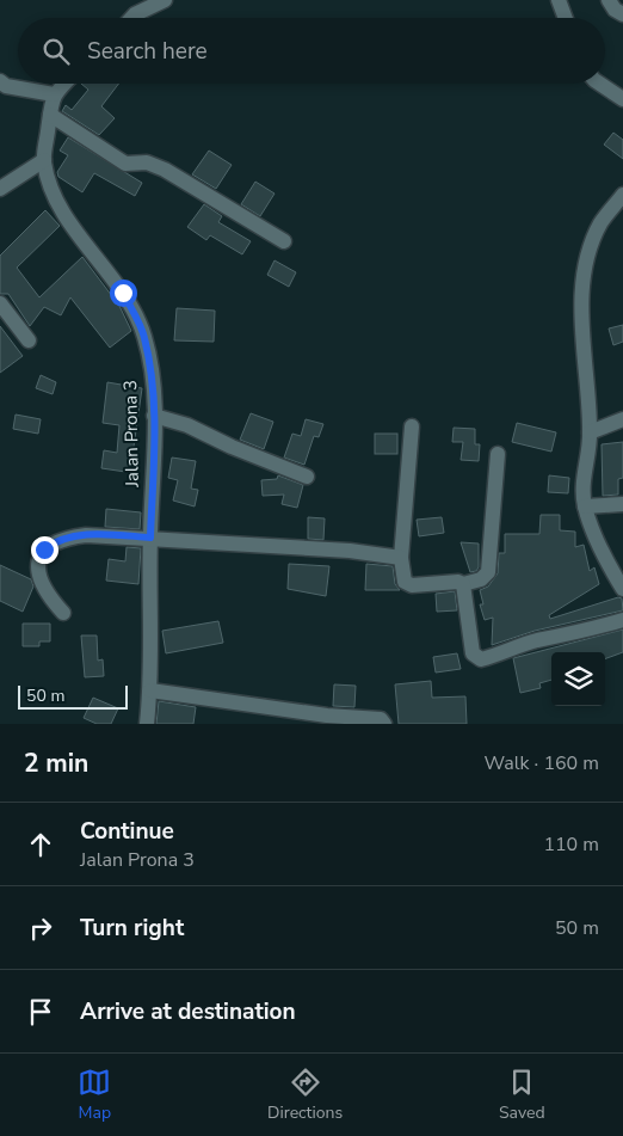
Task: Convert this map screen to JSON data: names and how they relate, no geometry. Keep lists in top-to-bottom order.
{
  "streets": {
    "street": ["Jalan Prona 3"]
  },
  "scale_bar": "50 m",
  "page": {
    "search": "Search here",
    "scale": "50 m",
    "heading": ["2 min", "Walk · 160 m"],
    "list": [
      ["Continue", "Jalan Prona 3", "110 m"],
      ["Turn right", "50 m"],
      "Arrive at destination"
    ],
    "nav": ["Map", "Directions", "Saved"]
  }
}
